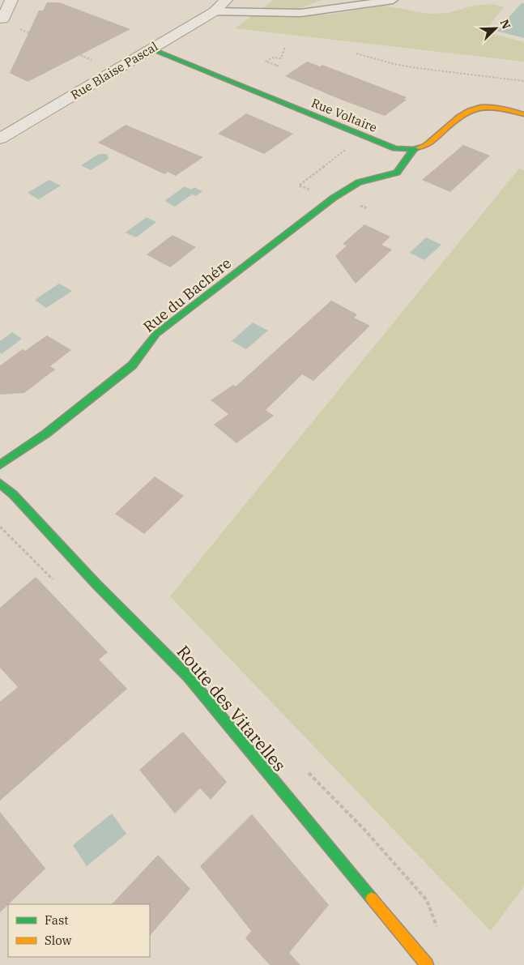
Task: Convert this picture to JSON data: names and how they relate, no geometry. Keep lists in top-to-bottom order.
{
  "streets": {
    "street": [
      "Rue Blaise Pascal",
      "Rue Voltaire",
      "Rue du Bachére",
      "Route des Vitarelles"
    ]
  },
  "crossings": [
    ["Rue Blaise Pascal", "Rue Voltaire"],
    ["Rue Voltaire", "Rue du Bachére"]
  ],
  "legend": ["Fast", "Slow"],
  "north": "top right"
}
